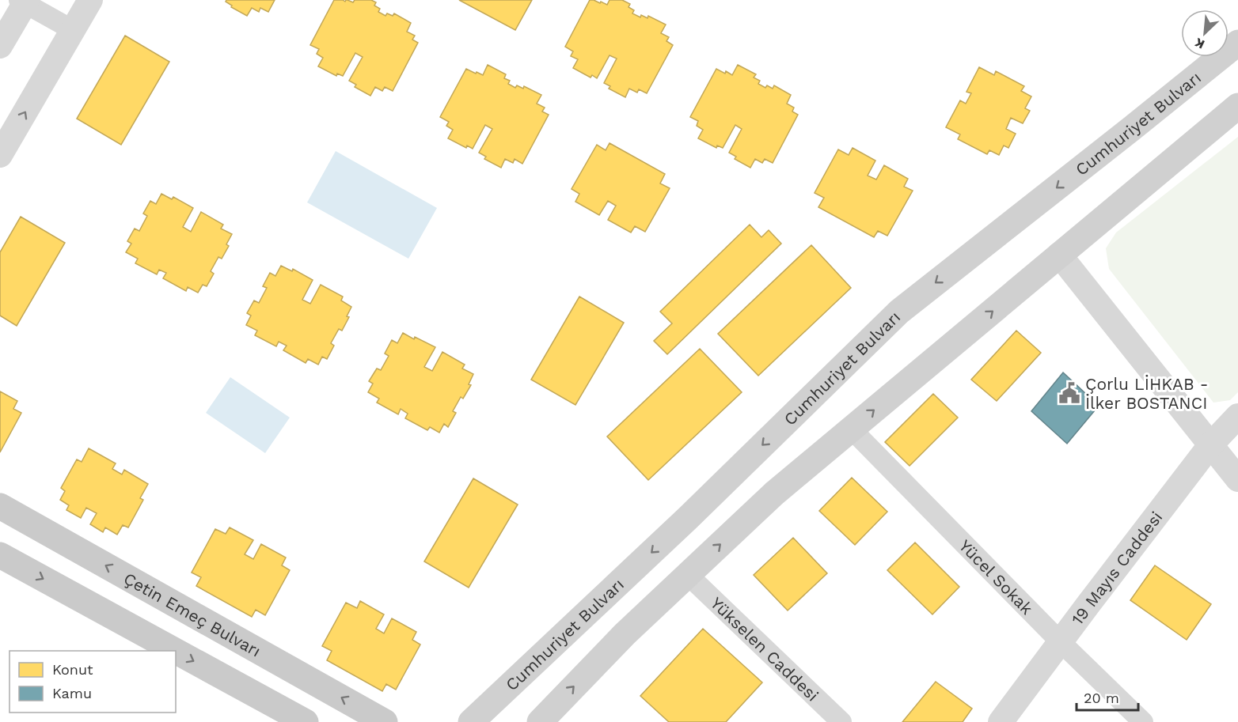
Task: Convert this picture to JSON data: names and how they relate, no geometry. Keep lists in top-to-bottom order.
{
  "streets": {
    "main road": ["Cumhuriyet Bulvarı", "Çetin Emeç Bulvarı"],
    "street": ["19 Mayıs Caddesi", "Yücel Sokak", "Yükselen Caddesi"]
  },
  "crossings": [
    ["19 Mayıs Caddesi", "Yücel Sokak"]
  ],
  "places": {
    "public building": ["Çorlu LİHKAB - İlker BOSTANCI"]
  },
  "legend": ["Konut", "Kamu"],
  "scale_bar": "20 m",
  "north": "bottom left"
}
